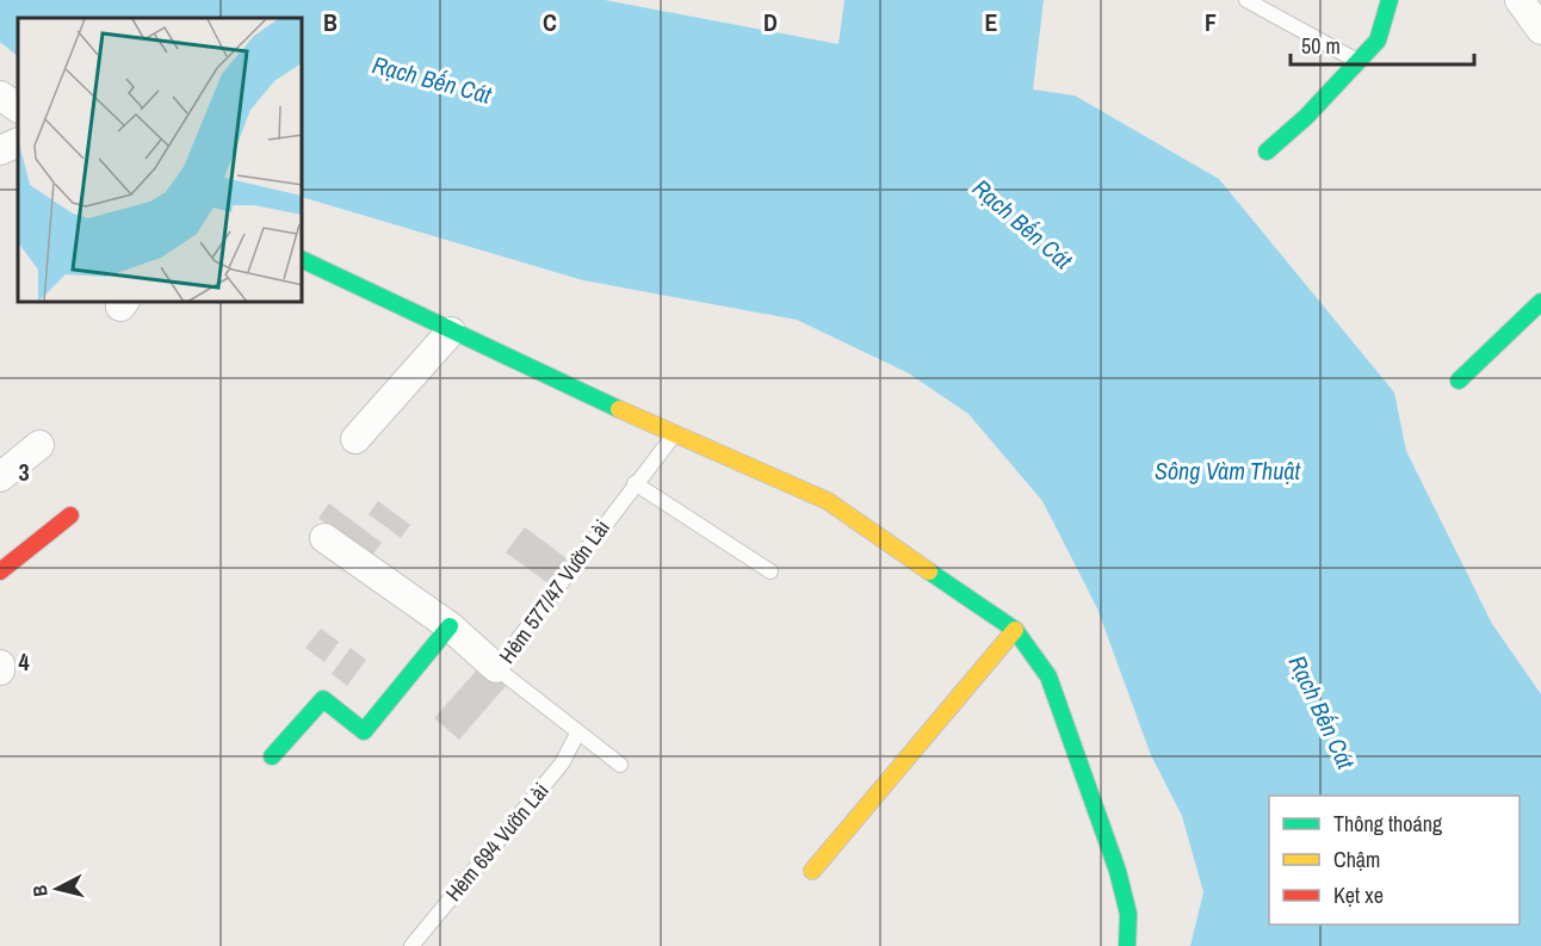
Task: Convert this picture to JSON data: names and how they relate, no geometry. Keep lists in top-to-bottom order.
{
  "streets": {
    "lane": ["Hẻm 577/47 Vườn Lài", "Hẻm 694 Vườn Lài"]
  },
  "crossings": [
    ["Hẻm 577/47 Vườn Lài", "Hẻm 694 Vườn Lài"]
  ],
  "water": ["Rạch Bến Cát", "Sông Vàm Thuật"],
  "legend": ["Thông thoáng", "Chậm", "Kẹt xe"],
  "scale_bar": "50 m",
  "north": "left",
  "grid": {
    "columns": [
      "B",
      "C",
      "D",
      "E",
      "F"
    ],
    "rows": ["3", "4"]
  }
}
